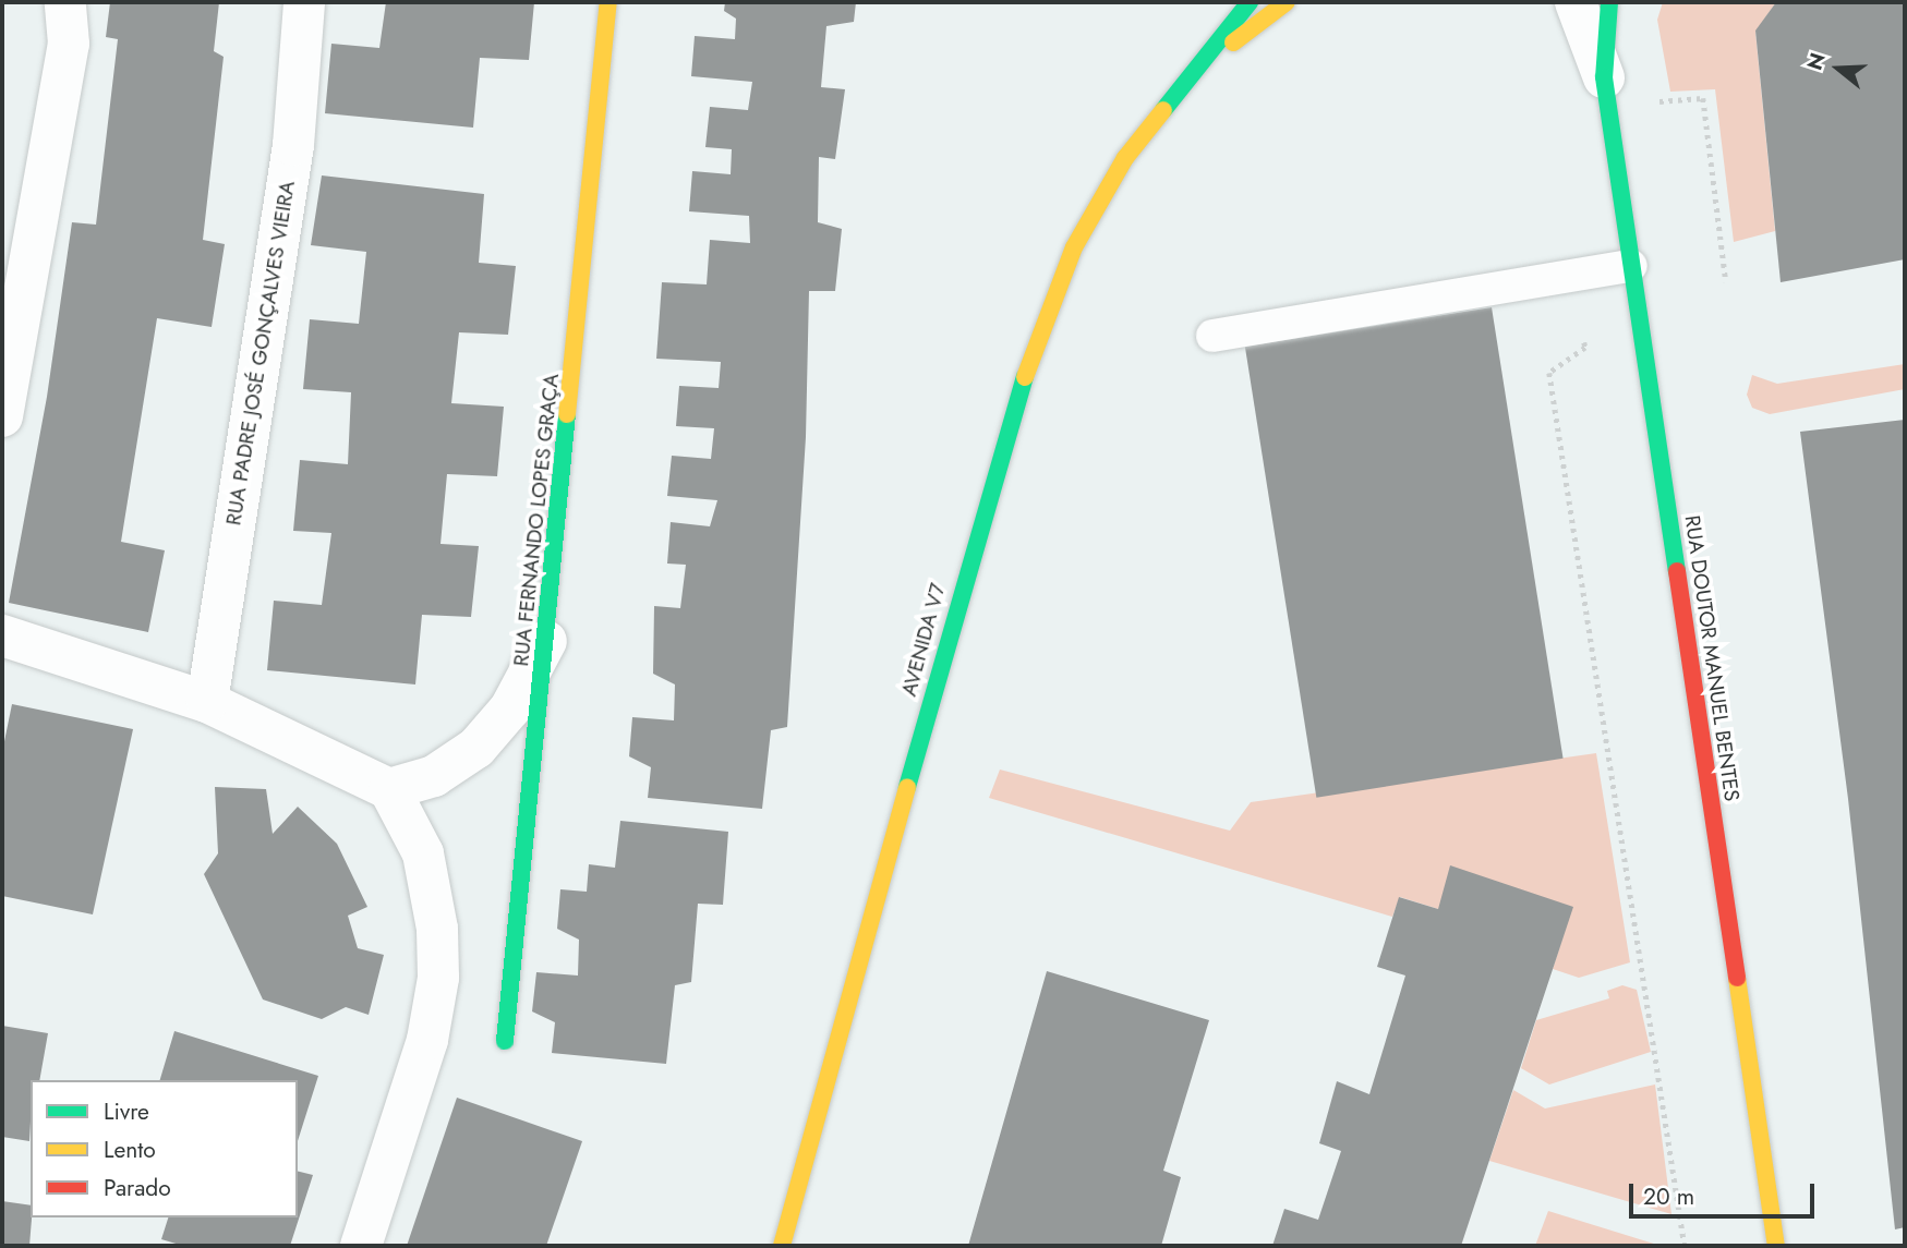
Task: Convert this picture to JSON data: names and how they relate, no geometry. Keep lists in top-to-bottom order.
{
  "streets": {
    "street": [
      "RUA PADRE JOSÉ GONÇALVES VIEIRA",
      "RUA FERNANDO LOPES GRAÇA",
      "AVENIDA V7",
      "RUA DOUTOR MANUEL BENTES"
    ]
  },
  "legend": ["Livre", "Lento", "Parado"],
  "scale_bar": "20 m",
  "north": "left"
}
